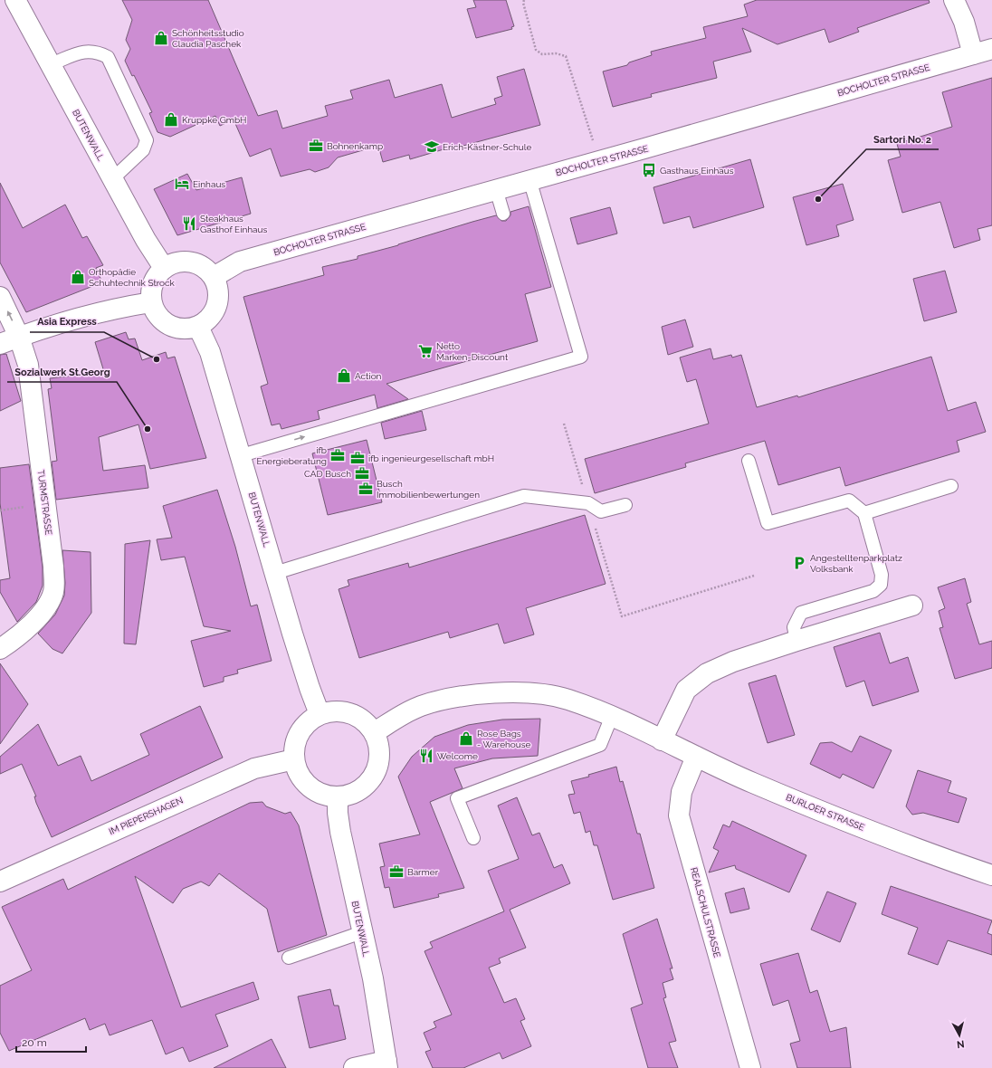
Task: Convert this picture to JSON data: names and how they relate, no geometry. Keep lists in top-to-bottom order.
{
  "streets": {
    "street": [
      "BOCHOLTER STRASSE",
      "BUTENWALL",
      "TURMSTRASSE",
      "BURLOER STRASSE",
      "IM PIEPERSHAGEN",
      "REALSCHULSTRASSE"
    ]
  },
  "crossings": [
    ["BOCHOLTER STRASSE", "BUTENWALL"],
    ["BUTENWALL", "BURLOER STRASSE"],
    ["BUTENWALL", "IM PIEPERSHAGEN"],
    ["BURLOER STRASSE", "IM PIEPERSHAGEN"],
    ["BURLOER STRASSE", "REALSCHULSTRASSE"]
  ],
  "places": {
    "shop": [
      "Schönheitsstudio Claudia Paschek",
      "Kruppke GmbH",
      "Orthopädie Schuhtechnik Strock",
      "Action",
      "Rose Bags - Warehouse"
    ],
    "office": [
      "Bohnenkamp",
      "ifb Energieberatung",
      "ifb ingenieurgesellschaft mbH",
      "CAD Busch",
      "Busch Immobilienbewertungen",
      "Barmer"
    ],
    "school or university": ["Erich-Kästner-Schule"],
    "bus stop": ["Gasthaus Einhaus"],
    "hotel": ["Einhaus"],
    "other": ["Sartori No. 2", "Asia Express", "Sozialwerk St.Georg"],
    "restaurant": ["Steakhaus Gasthof Einhaus", "Welcome"],
    "supermarket": ["Netto Marken-Discount"],
    "parking": ["Angestelltenparkplatz Volksbank"]
  },
  "scale_bar": "20 m",
  "north": "bottom"
}
